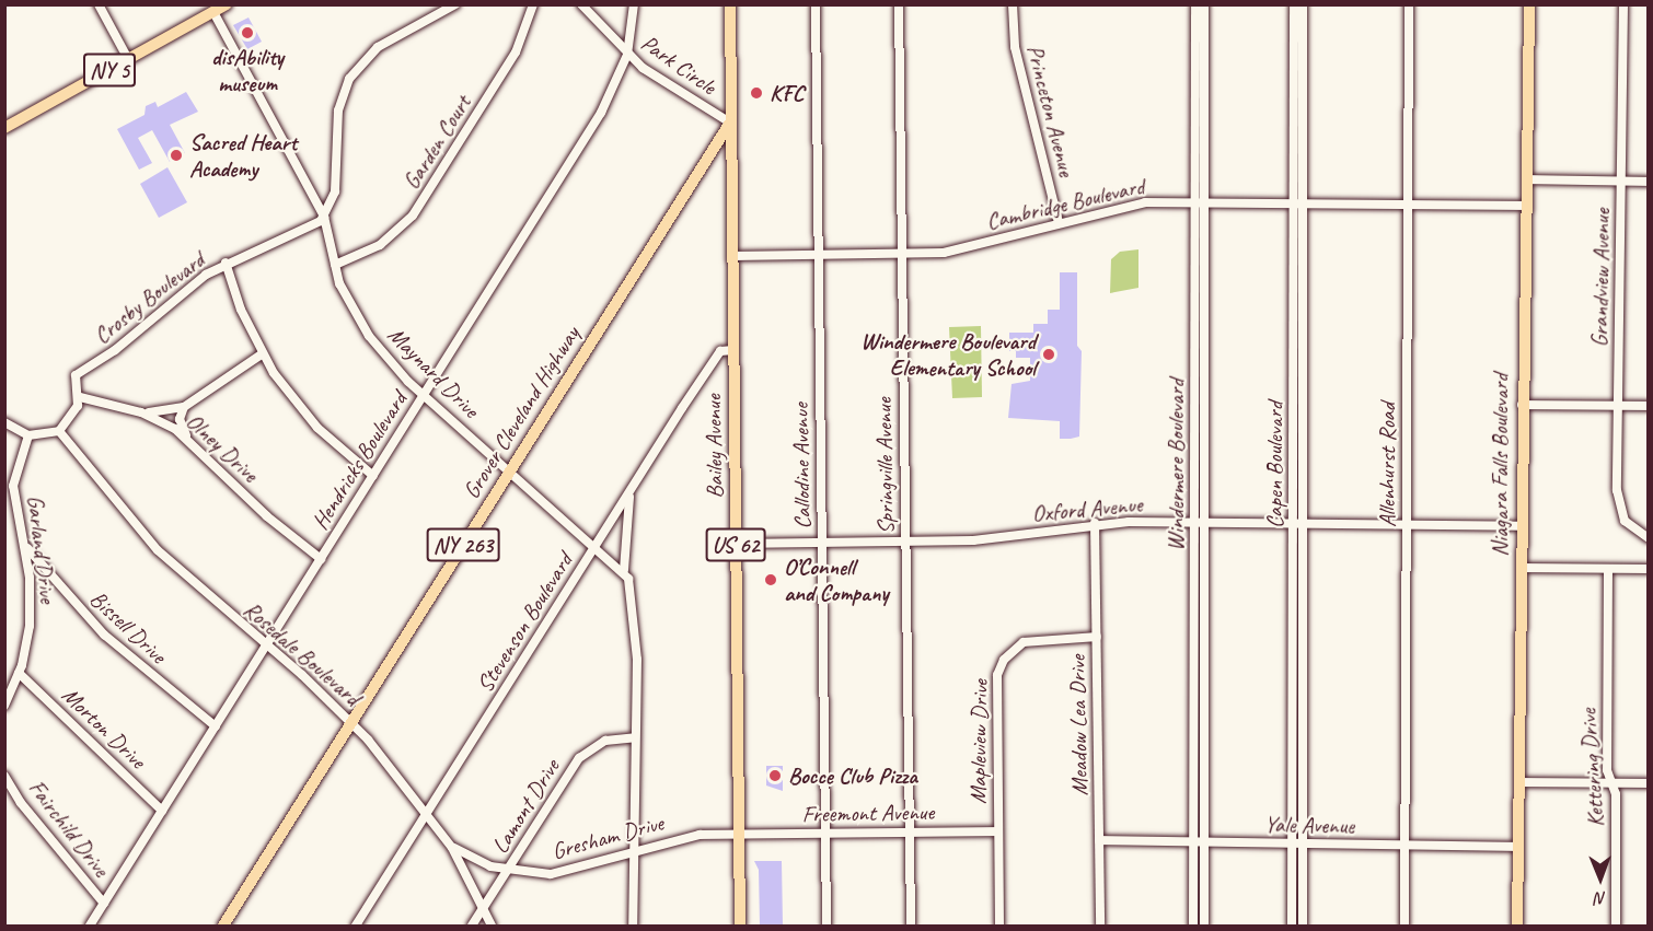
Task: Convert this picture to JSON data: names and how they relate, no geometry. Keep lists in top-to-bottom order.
{
  "streets": {
    "main road": [
      "NY 5",
      "Grover Cleveland Highway",
      "Bailey Avenue",
      "Niagara Falls Boulevard",
      "NY 263",
      "US 62"
    ],
    "street": [
      "Park Circle",
      "Princeton Avenue",
      "Garden Court",
      "Cambridge Boulevard",
      "Grandview Avenue",
      "Crosby Boulevard",
      "Maynard Drive",
      "Olney Drive",
      "Hendricks Boulevard",
      "Windermere Boulevard",
      "Capen Boulevard",
      "Allenhurst Road",
      "Callodine Avenue",
      "Springville Avenue",
      "Oxford Avenue",
      "Garland Drive",
      "Stevenson Boulevard",
      "Bissell Drive",
      "Rosedale Boulevard",
      "Meadow Lea Drive",
      "Morton Drive",
      "Mapleview Drive",
      "Kettering Drive",
      "Lamont Drive",
      "Freemont Avenue",
      "Yale Avenue",
      "Fairchild Drive",
      "Gresham Drive"
    ]
  },
  "crossings": [
    ["Park Circle", "Grover Cleveland Highway"],
    ["Park Circle", "Bailey Avenue"],
    ["Park Circle", "Hendricks Boulevard"],
    ["NY 5", "Maynard Drive"],
    ["Princeton Avenue", "Cambridge Boulevard"],
    ["Garden Court", "Maynard Drive"],
    ["Cambridge Boulevard", "Bailey Avenue"],
    ["Cambridge Boulevard", "Windermere Boulevard"],
    ["Cambridge Boulevard", "Capen Boulevard"],
    ["Cambridge Boulevard", "Allenhurst Road"],
    ["Cambridge Boulevard", "Niagara Falls Boulevard"],
    ["Cambridge Boulevard", "Callodine Avenue"],
    ["Cambridge Boulevard", "Springville Avenue"],
    ["Crosby Boulevard", "Maynard Drive"],
    ["Crosby Boulevard", "Olney Drive"],
    ["Crosby Boulevard", "Rosedale Boulevard"],
    ["Maynard Drive", "Grover Cleveland Highway"],
    ["Maynard Drive", "Hendricks Boulevard"],
    ["Maynard Drive", "Stevenson Boulevard"],
    ["Grover Cleveland Highway", "Bailey Avenue"],
    ["Grover Cleveland Highway", "Rosedale Boulevard"],
    ["Bailey Avenue", "Oxford Avenue"],
    ["Bailey Avenue", "Stevenson Boulevard"],
    ["Bailey Avenue", "Freemont Avenue"],
    ["Bailey Avenue", "Gresham Drive"],
    ["Olney Drive", "Hendricks Boulevard"],
    ["Hendricks Boulevard", "Bissell Drive"],
    ["Hendricks Boulevard", "Rosedale Boulevard"],
    ["Hendricks Boulevard", "Morton Drive"],
    ["Hendricks Boulevard", "Fairchild Drive"],
    ["Windermere Boulevard", "Oxford Avenue"],
    ["Windermere Boulevard", "Yale Avenue"],
    ["Capen Boulevard", "Oxford Avenue"],
    ["Capen Boulevard", "Yale Avenue"],
    ["Allenhurst Road", "Oxford Avenue"],
    ["Allenhurst Road", "Yale Avenue"],
    ["Niagara Falls Boulevard", "Oxford Avenue"],
    ["Niagara Falls Boulevard", "Yale Avenue"],
    ["Callodine Avenue", "Oxford Avenue"],
    ["Callodine Avenue", "Freemont Avenue"],
    ["Springville Avenue", "Oxford Avenue"],
    ["Springville Avenue", "Freemont Avenue"],
    ["Oxford Avenue", "Meadow Lea Drive"],
    ["Garland Drive", "Bissell Drive"],
    ["Garland Drive", "Morton Drive"],
    ["Stevenson Boulevard", "Rosedale Boulevard"],
    ["Rosedale Boulevard", "Lamont Drive"],
    ["Rosedale Boulevard", "Gresham Drive"],
    ["Meadow Lea Drive", "Mapleview Drive"],
    ["Meadow Lea Drive", "Yale Avenue"],
    ["Mapleview Drive", "Freemont Avenue"],
    ["Lamont Drive", "Gresham Drive"],
    ["Freemont Avenue", "Gresham Drive"]
  ],
  "places": [
    "disAbility museum",
    "KFC",
    "Sacred Heart Academy",
    "Windermere Boulevard Elementary School",
    "O’Connell and Company",
    "Bocce Club Pizza"
  ],
  "north": "bottom"
}
